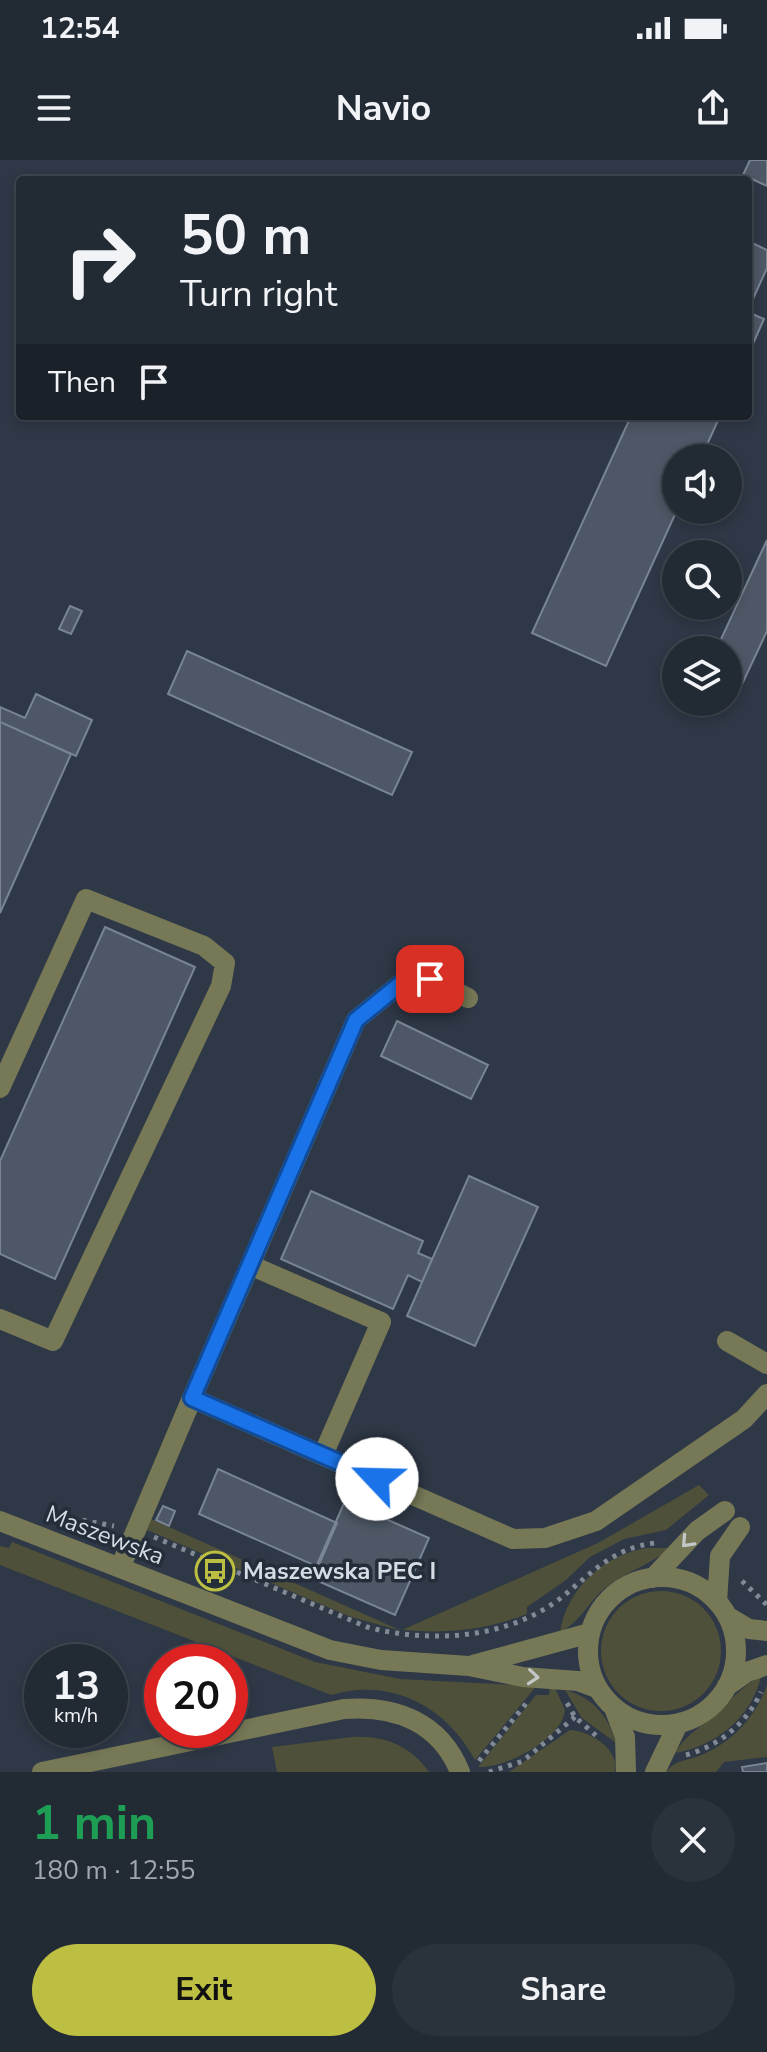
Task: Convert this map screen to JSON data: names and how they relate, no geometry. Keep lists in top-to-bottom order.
{
  "streets": {
    "street": ["Maszewska"]
  },
  "places": {
    "bus stop": ["Maszewska PEC I"]
  },
  "page": {
    "status": "12:54",
    "header": "Navio",
    "turn": ["50 m", "Turn right"],
    "then": "Then",
    "speed": "13 km/h",
    "limit": "20",
    "heading": ["1 min", "180 m · 12:55"],
    "buttons": ["Exit", "Share"]
  }
}
